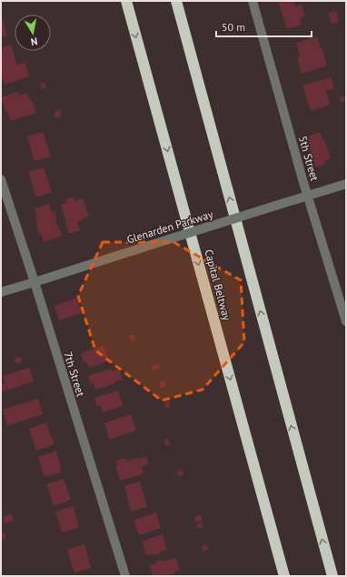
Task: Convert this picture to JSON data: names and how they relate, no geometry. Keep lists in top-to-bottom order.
{
  "streets": {
    "highway": ["Capital Beltway"],
    "street": ["5th Street", "Glenarden Parkway", "7th Street"]
  },
  "crossings": [
    ["5th Street", "Glenarden Parkway"],
    ["Glenarden Parkway", "7th Street"]
  ],
  "scale_bar": "50 m",
  "north": "bottom"
}
